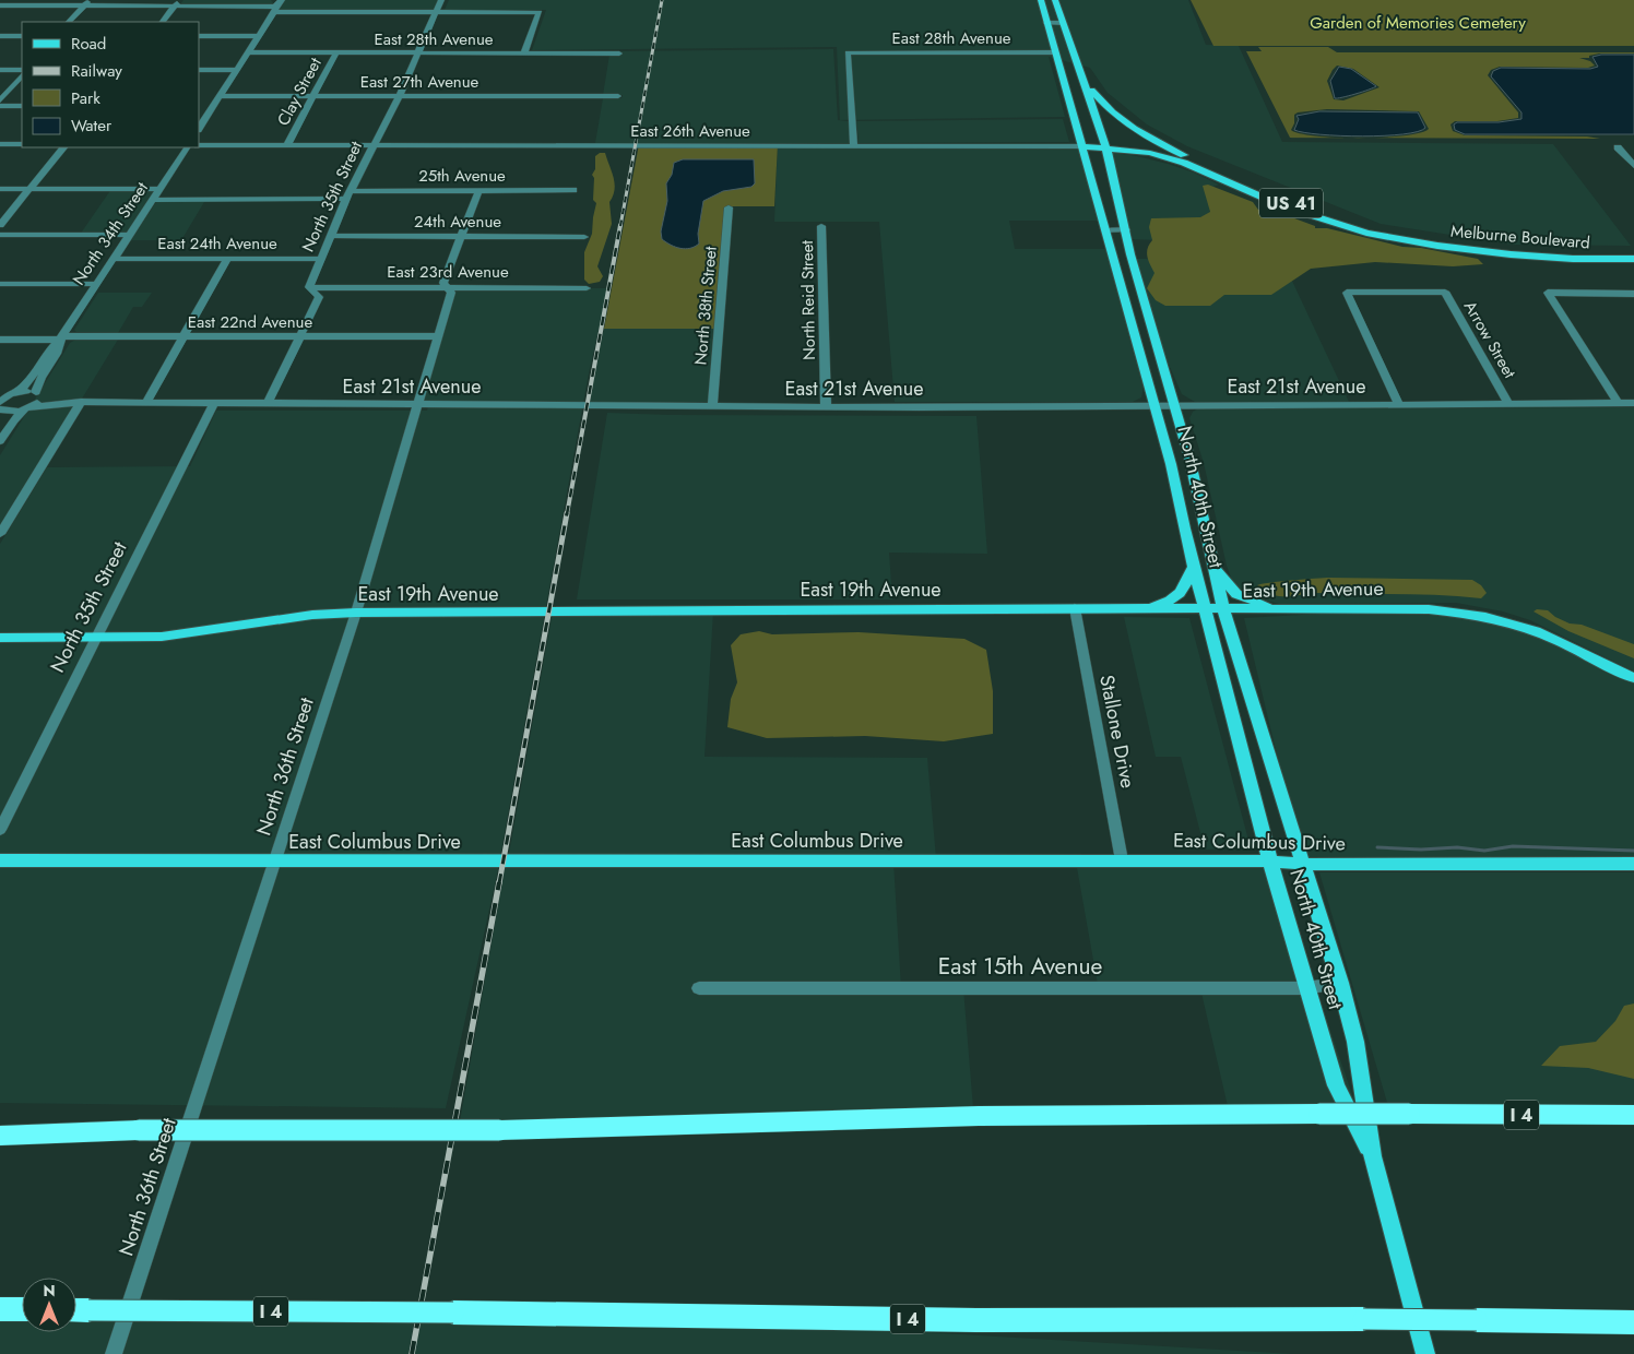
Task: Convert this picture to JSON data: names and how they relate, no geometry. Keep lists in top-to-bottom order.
{
  "streets": {
    "highway": ["I 4"],
    "main road": [
      "US 41",
      "Melburne Boulevard",
      "North 40th Street",
      "East 19th Avenue",
      "East Columbus Drive"
    ],
    "street": [
      "East 28th Avenue",
      "East 27th Avenue",
      "Clay Street",
      "East 26th Avenue",
      "25th Avenue",
      "North 35th Street",
      "24th Avenue",
      "North 34th Street",
      "East 24th Avenue",
      "East 23rd Avenue",
      "North Reid Street",
      "North 38th Street",
      "East 22nd Avenue",
      "Arrow Street",
      "East 21st Avenue",
      "Stallone Drive",
      "North 36th Street",
      "East 15th Avenue"
    ]
  },
  "crossings": [
    ["East 28th Avenue", "Clay Street"],
    ["East 28th Avenue", "East 26th Avenue"],
    ["East 28th Avenue", "North 35th Street"],
    ["East 28th Avenue", "North 40th Street"],
    ["East 27th Avenue", "Clay Street"],
    ["East 27th Avenue", "North 35th Street"],
    ["Clay Street", "East 26th Avenue"],
    ["East 26th Avenue", "North 35th Street"],
    ["East 26th Avenue", "Melburne Boulevard"],
    ["East 26th Avenue", "North 40th Street"],
    ["25th Avenue", "North 35th Street"],
    ["25th Avenue", "North 34th Street"],
    ["25th Avenue", "North 36th Street"],
    ["North 35th Street", "24th Avenue"],
    ["North 35th Street", "East 24th Avenue"],
    ["North 35th Street", "East 23rd Avenue"],
    ["North 35th Street", "East 21st Avenue"],
    ["North 35th Street", "East 19th Avenue"],
    ["24th Avenue", "North 36th Street"],
    ["North 34th Street", "East 24th Avenue"],
    ["North 34th Street", "East 22nd Avenue"],
    ["North 34th Street", "East 21st Avenue"],
    ["Melburne Boulevard", "North 40th Street"],
    ["East 23rd Avenue", "North 36th Street"],
    ["North Reid Street", "East 21st Avenue"],
    ["North 38th Street", "East 21st Avenue"],
    ["East 22nd Avenue", "North 36th Street"],
    ["Arrow Street", "East 21st Avenue"],
    ["East 21st Avenue", "North 40th Street"],
    ["East 21st Avenue", "North 36th Street"],
    ["North 40th Street", "East 19th Avenue"],
    ["North 40th Street", "East Columbus Drive"],
    ["North 40th Street", "East 15th Avenue"],
    ["East 19th Avenue", "Stallone Drive"],
    ["East 19th Avenue", "North 36th Street"],
    ["Stallone Drive", "East Columbus Drive"],
    ["North 36th Street", "East Columbus Drive"]
  ],
  "parks": ["Garden of Memories Cemetery"],
  "legend": [
    "Road",
    "Railway",
    "Park",
    "Water"
  ],
  "north": "top"
}
